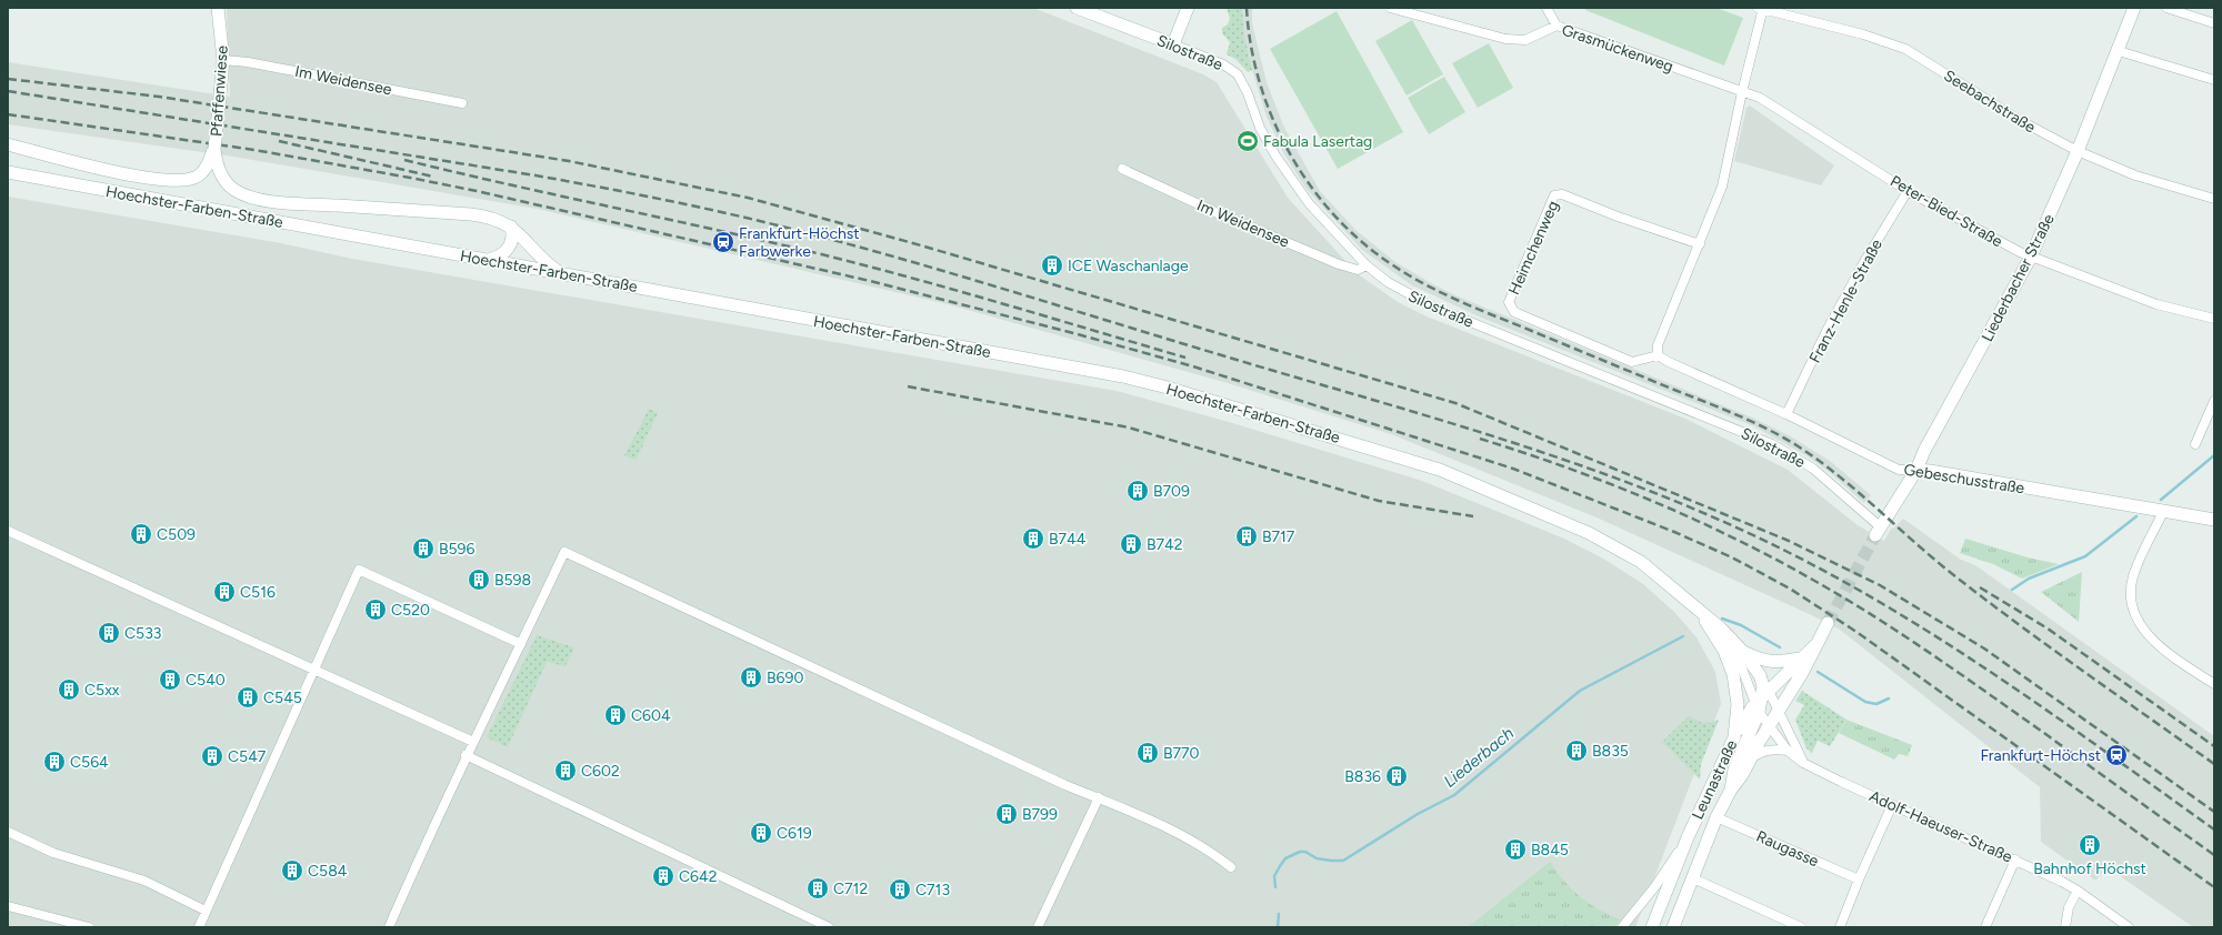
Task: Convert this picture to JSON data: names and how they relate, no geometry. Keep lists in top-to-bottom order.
{
  "streets": {
    "main road": [
      "Silostraße",
      "Pfaffenwiese",
      "Hoechster-Farben-Straße",
      "Liederbacher Straße",
      "Gebeschusstraße",
      "Leunastraße"
    ],
    "street": [
      "Grasmückenweg",
      "Im Weidensee",
      "Seebachstraße",
      "Peter-Bied-Straße",
      "Heimchenweg",
      "Franz-Henle-Straße",
      "Adolf-Haeuser-Straße",
      "Raugasse"
    ]
  },
  "crossings": [
    ["Grasmückenweg", "Peter-Bied-Straße"],
    ["Silostraße", "Im Weidensee"],
    ["Silostraße", "Liederbacher Straße"],
    ["Im Weidensee", "Pfaffenwiese"],
    ["Seebachstraße", "Liederbacher Straße"],
    ["Hoechster-Farben-Straße", "Leunastraße"],
    ["Peter-Bied-Straße", "Liederbacher Straße"],
    ["Peter-Bied-Straße", "Franz-Henle-Straße"],
    ["Heimchenweg", "Gebeschusstraße"],
    ["Liederbacher Straße", "Gebeschusstraße"],
    ["Franz-Henle-Straße", "Gebeschusstraße"],
    ["Leunastraße", "Adolf-Haeuser-Straße"],
    ["Leunastraße", "Raugasse"]
  ],
  "water": ["Liederbach"],
  "places": {
    "sports": ["Fabula Lasertag"],
    "station": ["Frankfurt-Höchst Farbwerke", "Frankfurt-Höchst"],
    "building": [
      "ICE Waschanlage",
      "B709",
      "C509",
      "B717",
      "B744",
      "B742",
      "B596",
      "B598",
      "C516",
      "C520",
      "C533",
      "B690",
      "C540",
      "C5xx",
      "C545",
      "C604",
      "B835",
      "B770",
      "C547",
      "C564",
      "C602",
      "B836",
      "B799",
      "C619",
      "Bahnhof Höchst",
      "B845",
      "C584",
      "C642",
      "C712",
      "C713"
    ]
  }
}
